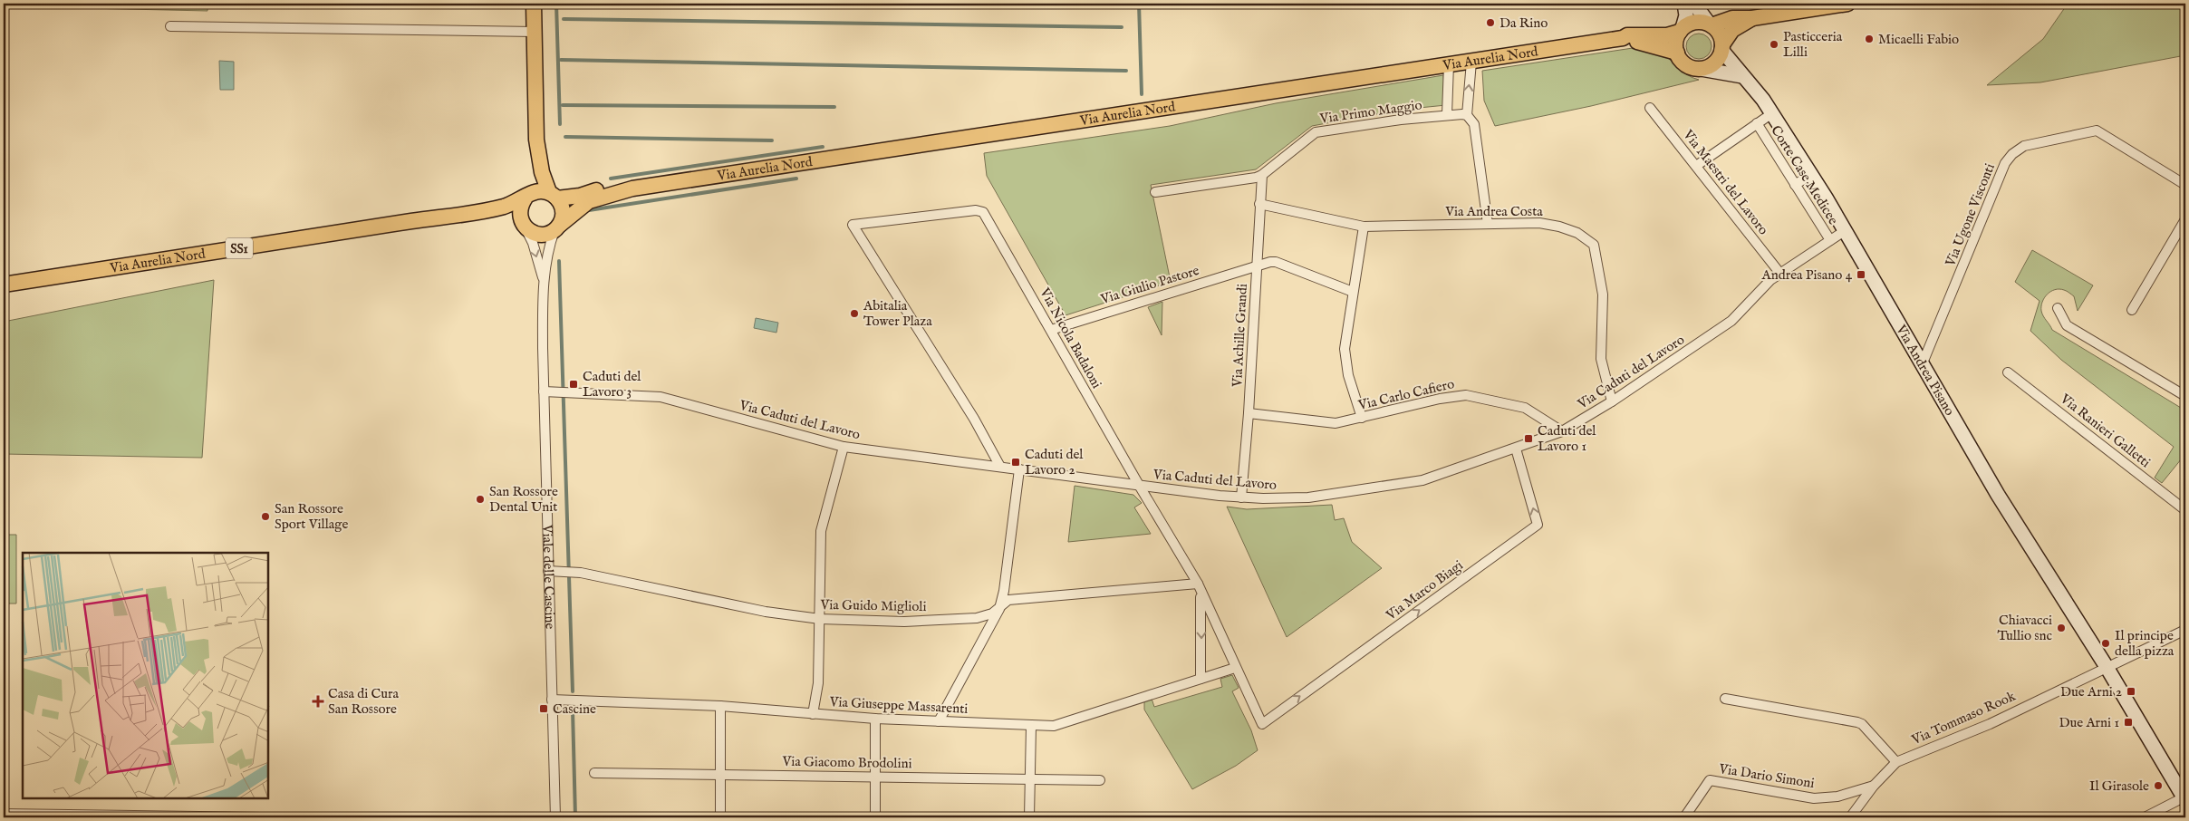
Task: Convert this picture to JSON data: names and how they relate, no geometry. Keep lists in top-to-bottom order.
{
  "streets": {
    "main road": ["Via Aurelia Nord", "SS1"],
    "street": [
      "Via Primo Maggio",
      "Corte Case Medicee",
      "Via Maestri del Lavoro",
      "Via Andrea Costa",
      "Via Ugone Visconti",
      "Via Giulio Pastore",
      "Via Achille Grandi",
      "Via Nicola Badaloni",
      "Via Andrea Pisano",
      "Via Caduti del Lavoro",
      "Via Carlo Cafiero",
      "Via Ranieri Galletti",
      "Viale delle Cascine",
      "Via Marco Biagi",
      "Via Guido Miglioli",
      "Via Giuseppe Massarenti",
      "Via Tommaso Rook",
      "Via Giacomo Brodolini",
      "Via Dario Simoni"
    ]
  },
  "crossings": [
    ["Via Aurelia Nord", "SS1"],
    ["Via Aurelia Nord", "Via Andrea Pisano"],
    ["Via Aurelia Nord", "Viale delle Cascine"],
    ["Via Primo Maggio", "Via Achille Grandi"],
    ["Corte Case Medicee", "Via Maestri del Lavoro"],
    ["Corte Case Medicee", "Via Andrea Pisano"],
    ["Corte Case Medicee", "Via Caduti del Lavoro"],
    ["Via Maestri del Lavoro", "Via Caduti del Lavoro"],
    ["Via Andrea Costa", "Via Achille Grandi"],
    ["Via Andrea Costa", "Via Caduti del Lavoro"],
    ["Via Ugone Visconti", "Via Andrea Pisano"],
    ["SS1", "Viale delle Cascine"],
    ["Via Giulio Pastore", "Via Achille Grandi"],
    ["Via Giulio Pastore", "Via Nicola Badaloni"],
    ["Via Achille Grandi", "Via Caduti del Lavoro"],
    ["Via Achille Grandi", "Via Carlo Cafiero"],
    ["Via Nicola Badaloni", "Via Caduti del Lavoro"],
    ["Via Nicola Badaloni", "Via Marco Biagi"],
    ["Via Nicola Badaloni", "Via Guido Miglioli"],
    ["Via Nicola Badaloni", "Via Giuseppe Massarenti"],
    ["Via Andrea Pisano", "Via Caduti del Lavoro"],
    ["Via Andrea Pisano", "Via Tommaso Rook"],
    ["Via Caduti del Lavoro", "Via Carlo Cafiero"],
    ["Via Caduti del Lavoro", "Viale delle Cascine"],
    ["Via Caduti del Lavoro", "Via Marco Biagi"],
    ["Viale delle Cascine", "Via Guido Miglioli"],
    ["Viale delle Cascine", "Via Giuseppe Massarenti"],
    ["Via Tommaso Rook", "Via Dario Simoni"]
  ],
  "one_way": ["Via Marco Biagi"],
  "places": {
    "other": [
      "Da Rino",
      "Micaelli Fabio",
      "Pasticceria Lilli",
      "Abitalia Tower Plaza",
      "San Rossore Dental Unit",
      "San Rossore Sport Village",
      "Chiavacci Tullio snc",
      "Il principe della pizza",
      "Il Girasole"
    ],
    "transit": [
      "Andrea Pisano 4",
      "Caduti del Lavoro 3",
      "Caduti del Lavoro 1",
      "Caduti del Lavoro 2",
      "Due Arni 2",
      "Cascine",
      "Due Arni 1"
    ],
    "health": ["Casa di Cura San Rossore"]
  }
}
